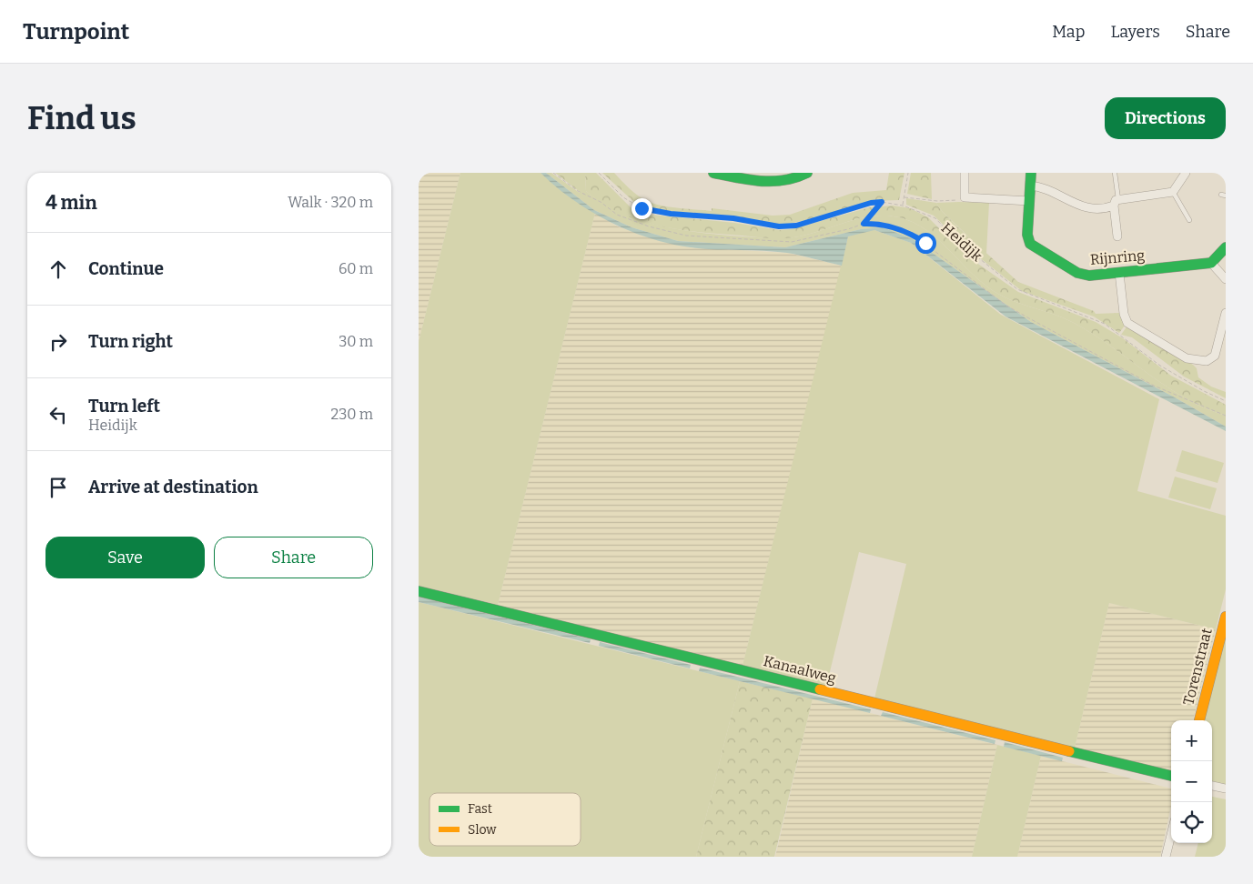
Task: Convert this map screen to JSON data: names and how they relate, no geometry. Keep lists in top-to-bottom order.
{
  "streets": {
    "street": ["Rijnring", "Torenstraat", "Kanaalweg"],
    "path": ["Heidijk"]
  },
  "legend": ["Fast", "Slow"],
  "page": {
    "header": "Turnpoint",
    "nav": ["Map", "Layers", "Share"],
    "buttons": [
      "Directions",
      ["Save", "Share"]
    ],
    "title": "Find us",
    "heading": ["4 min", "Walk · 320 m"],
    "list": [
      ["Continue", "60 m"],
      ["Turn right", "30 m"],
      ["Turn left", "Heidijk", "230 m"],
      "Arrive at destination"
    ],
    "map_buttons": ["+", "−"]
  }
}
